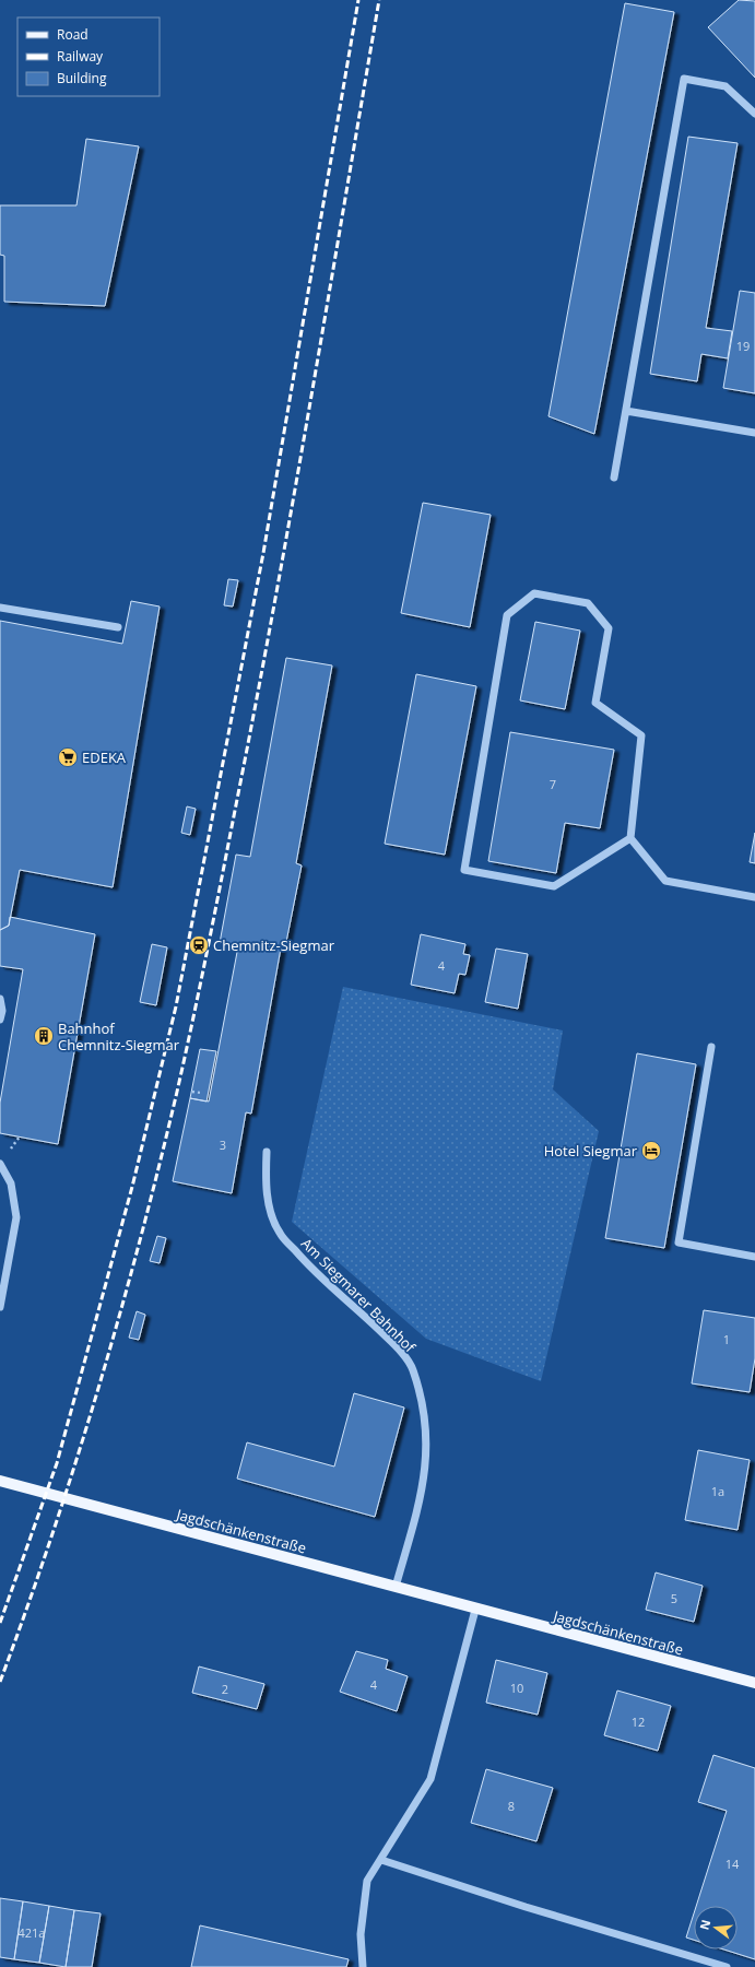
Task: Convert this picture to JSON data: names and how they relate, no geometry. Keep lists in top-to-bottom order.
{
  "streets": {
    "main road": ["Jagdschänkenstraße"],
    "street": ["Am Siegmarer Bahnhof"]
  },
  "crossings": [
    ["Am Siegmarer Bahnhof", "Jagdschänkenstraße"]
  ],
  "places": {
    "supermarket": ["EDEKA"],
    "station": ["Chemnitz-Siegmar"],
    "building": ["Bahnhof Chemnitz-Siegmar"],
    "hotel": ["Hotel Siegmar"]
  },
  "house_numbers": [
    "19",
    "7",
    "4",
    "3",
    "1",
    "1a",
    "5",
    "4",
    "10",
    "2",
    "12",
    "8",
    "14",
    "421a"
  ],
  "legend": ["Road", "Railway", "Building"],
  "north": "left"
}
